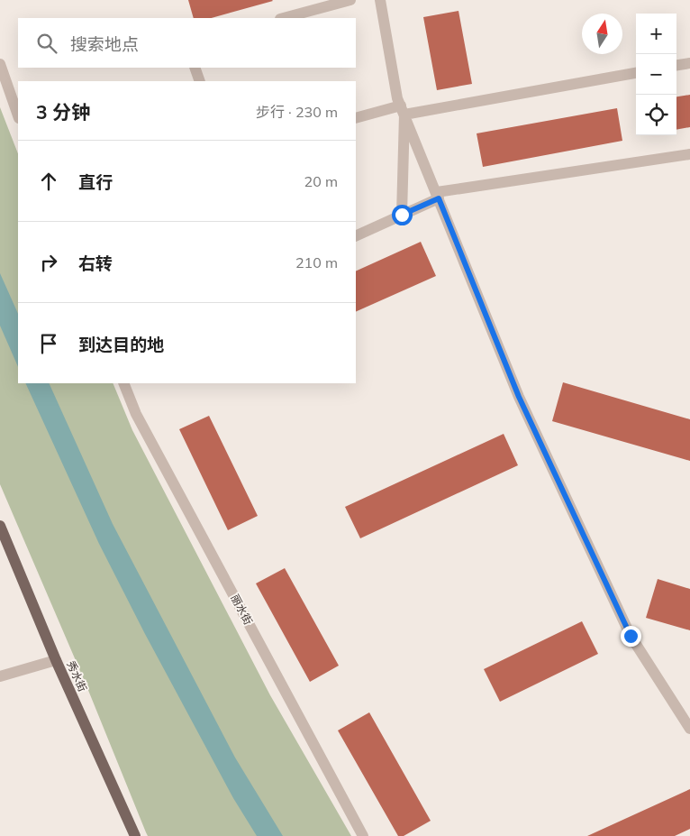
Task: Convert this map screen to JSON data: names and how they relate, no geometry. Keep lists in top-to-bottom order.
{
  "streets": {
    "main road": ["秀水街"],
    "street": ["丽水街"]
  },
  "north": "top",
  "page": {
    "map_buttons": ["+", "−"],
    "search": "搜索地点",
    "heading": ["3 分钟", "步行 · 230 m"],
    "list": [
      ["直行", "20 m"],
      ["右转", "210 m"],
      "到达目的地"
    ]
  }
}
